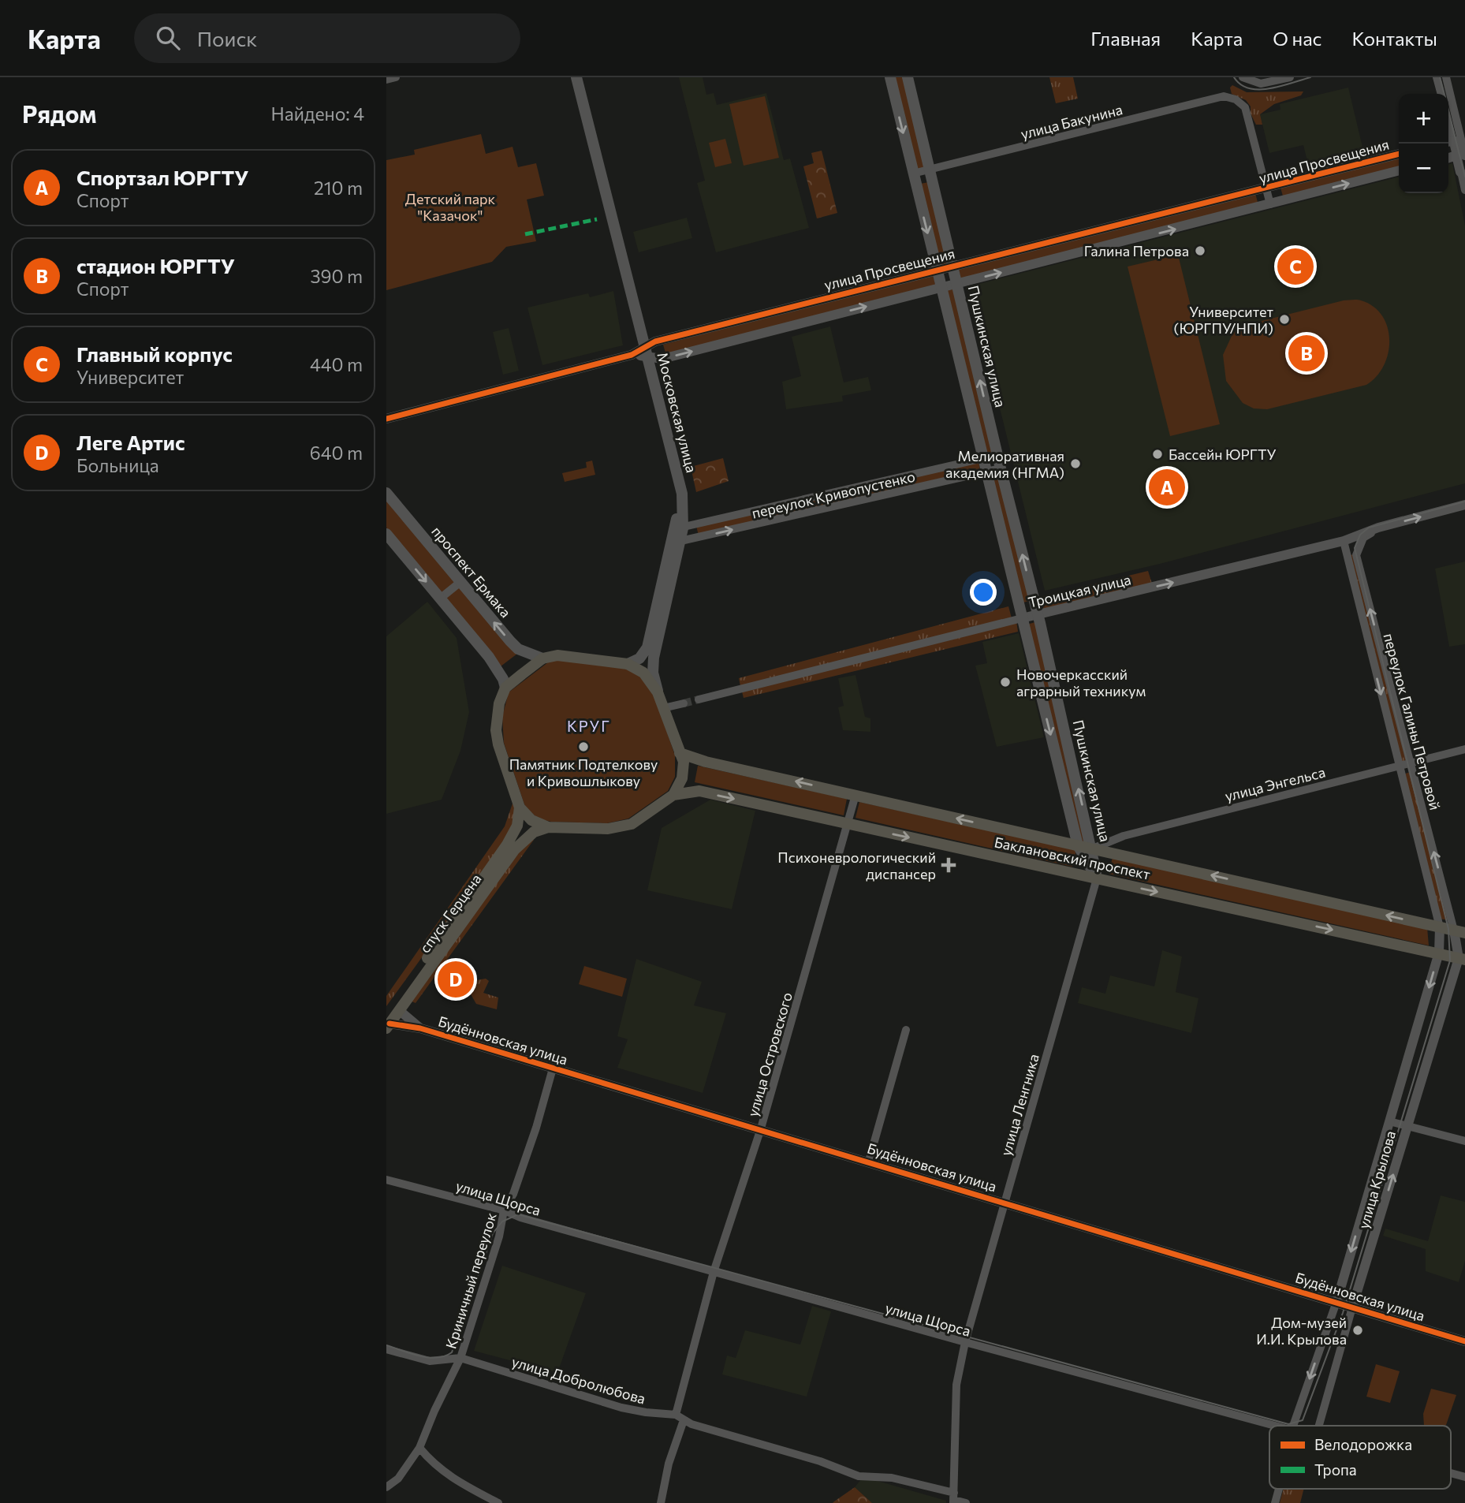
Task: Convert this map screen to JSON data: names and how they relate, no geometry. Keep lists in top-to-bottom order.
{
  "streets": {
    "main road": [
      "Пушкинская улица",
      "Московская улица",
      "проспект Ермака",
      "Баклановский проспект",
      "спуск Герцена"
    ],
    "street": [
      "улица Бакунина",
      "улица Просвещения",
      "переулок Кривопустенко",
      "Троицкая улица",
      "переулок Галины Петровой",
      "улица Энгельса",
      "Будённовская улица",
      "улица Островского",
      "улица Ленгника",
      "улица Крылова",
      "улица Щорса",
      "Криничный переулок",
      "улица Добролюбова"
    ]
  },
  "crossings": [
    ["улица Бакунина", "улица Просвещения"],
    ["улица Бакунина", "Пушкинская улица"],
    ["улица Просвещения", "Пушкинская улица"],
    ["улица Просвещения", "Московская улица"],
    ["Пушкинская улица", "переулок Кривопустенко"],
    ["Пушкинская улица", "Троицкая улица"],
    ["Пушкинская улица", "улица Энгельса"],
    ["Пушкинская улица", "Баклановский проспект"],
    ["Пушкинская улица", "улица Ленгника"],
    ["Московская улица", "переулок Кривопустенко"],
    ["Московская улица", "проспект Ермака"],
    ["Московская улица", "Баклановский проспект"],
    ["Московская улица", "спуск Герцена"],
    ["проспект Ермака", "Баклановский проспект"],
    ["проспект Ермака", "спуск Герцена"],
    ["Троицкая улица", "переулок Галины Петровой"],
    ["переулок Галины Петровой", "улица Энгельса"],
    ["переулок Галины Петровой", "Баклановский проспект"],
    ["переулок Галины Петровой", "улица Крылова"],
    ["улица Энгельса", "Баклановский проспект"],
    ["Баклановский проспект", "спуск Герцена"],
    ["Баклановский проспект", "улица Островского"],
    ["Баклановский проспект", "улица Ленгника"],
    ["Баклановский проспект", "улица Крылова"],
    ["спуск Герцена", "Будённовская улица"],
    ["Будённовская улица", "улица Островского"],
    ["Будённовская улица", "улица Ленгника"],
    ["Будённовская улица", "улица Крылова"],
    ["Будённовская улица", "Криничный переулок"],
    ["улица Островского", "улица Щорса"],
    ["улица Островского", "улица Добролюбова"],
    ["улица Ленгника", "улица Щорса"],
    ["улица Ленгника", "улица Добролюбова"],
    ["улица Щорса", "Криничный переулок"],
    ["Криничный переулок", "улица Добролюбова"]
  ],
  "one_way": ["Троицкая улица"],
  "districts": ["КРУГ"],
  "parks": ["Детский парк \"Казачок\""],
  "places": {
    "other": [
      "Галина Петрова",
      "Университет (ЮРГПУ/НПИ)",
      "Бассейн ЮРГТУ",
      "Мелиоративная академия (НГМА)",
      "Новочеркасский аграрный техникум",
      "Памятник Подтелкову и Кривошлыкову",
      "Дом-музей И.И. Крылова"
    ],
    "health": ["Психоневрологический диспансер"]
  },
  "legend": ["Велодорожка", "Тропа"],
  "page": {
    "header": "Карта",
    "search": "Поиск",
    "nav": [
      "Главная",
      "Карта",
      "О нас",
      "Контакты"
    ],
    "heading": ["Рядом", "Найдено: 4"],
    "map_buttons": ["+", "−"],
    "list": [
      {
        "mark": "A",
        "name": "Спортзал ЮРГТУ",
        "note": "Спорт",
        "value": "210 m"
      },
      {
        "mark": "B",
        "name": "стадион ЮРГТУ",
        "note": "Спорт",
        "value": "390 m"
      },
      {
        "mark": "C",
        "name": "Главный корпус",
        "note": "Университет",
        "value": "440 m"
      },
      {
        "mark": "D",
        "name": "Леге Артис",
        "note": "Больница",
        "value": "640 m"
      }
    ],
    "pins": [
      "C",
      "B",
      "A",
      "D"
    ]
  }
}
